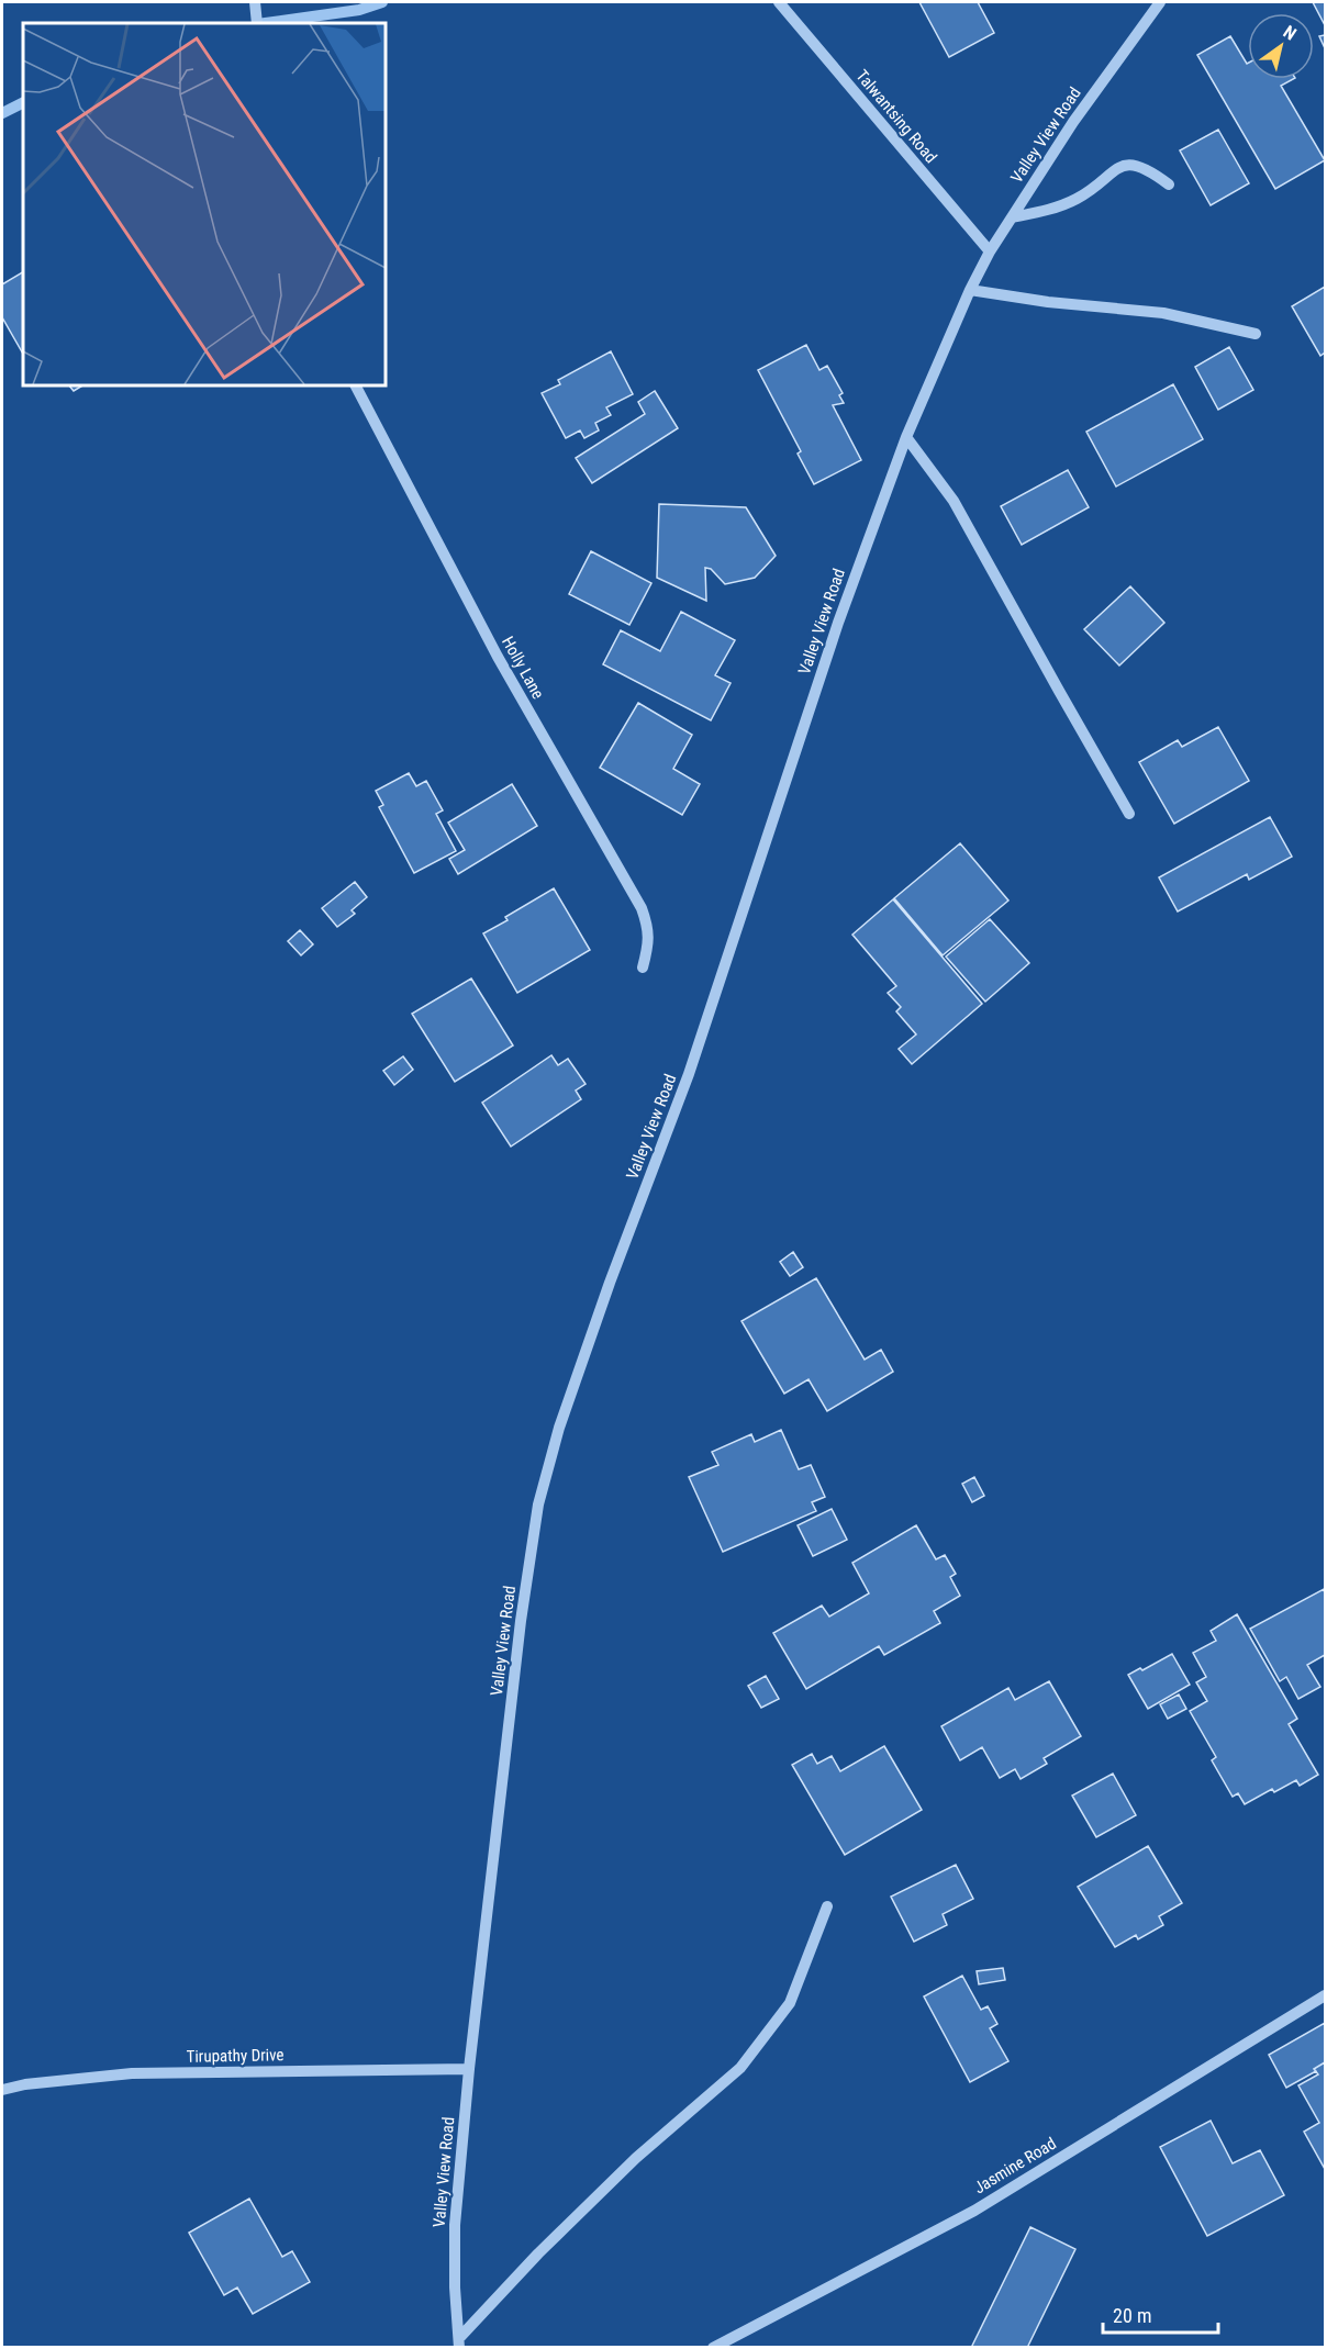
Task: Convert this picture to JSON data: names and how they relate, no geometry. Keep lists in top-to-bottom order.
{
  "streets": {
    "street": [
      "Talwantsing Road",
      "Valley View Road",
      "Holly Lane",
      "Tirupathy Drive",
      "Jasmine Road"
    ]
  },
  "crossings": [
    ["Talwantsing Road", "Valley View Road"],
    ["Valley View Road", "Tirupathy Drive"]
  ],
  "scale_bar": "20 m",
  "north": "top right"
}
